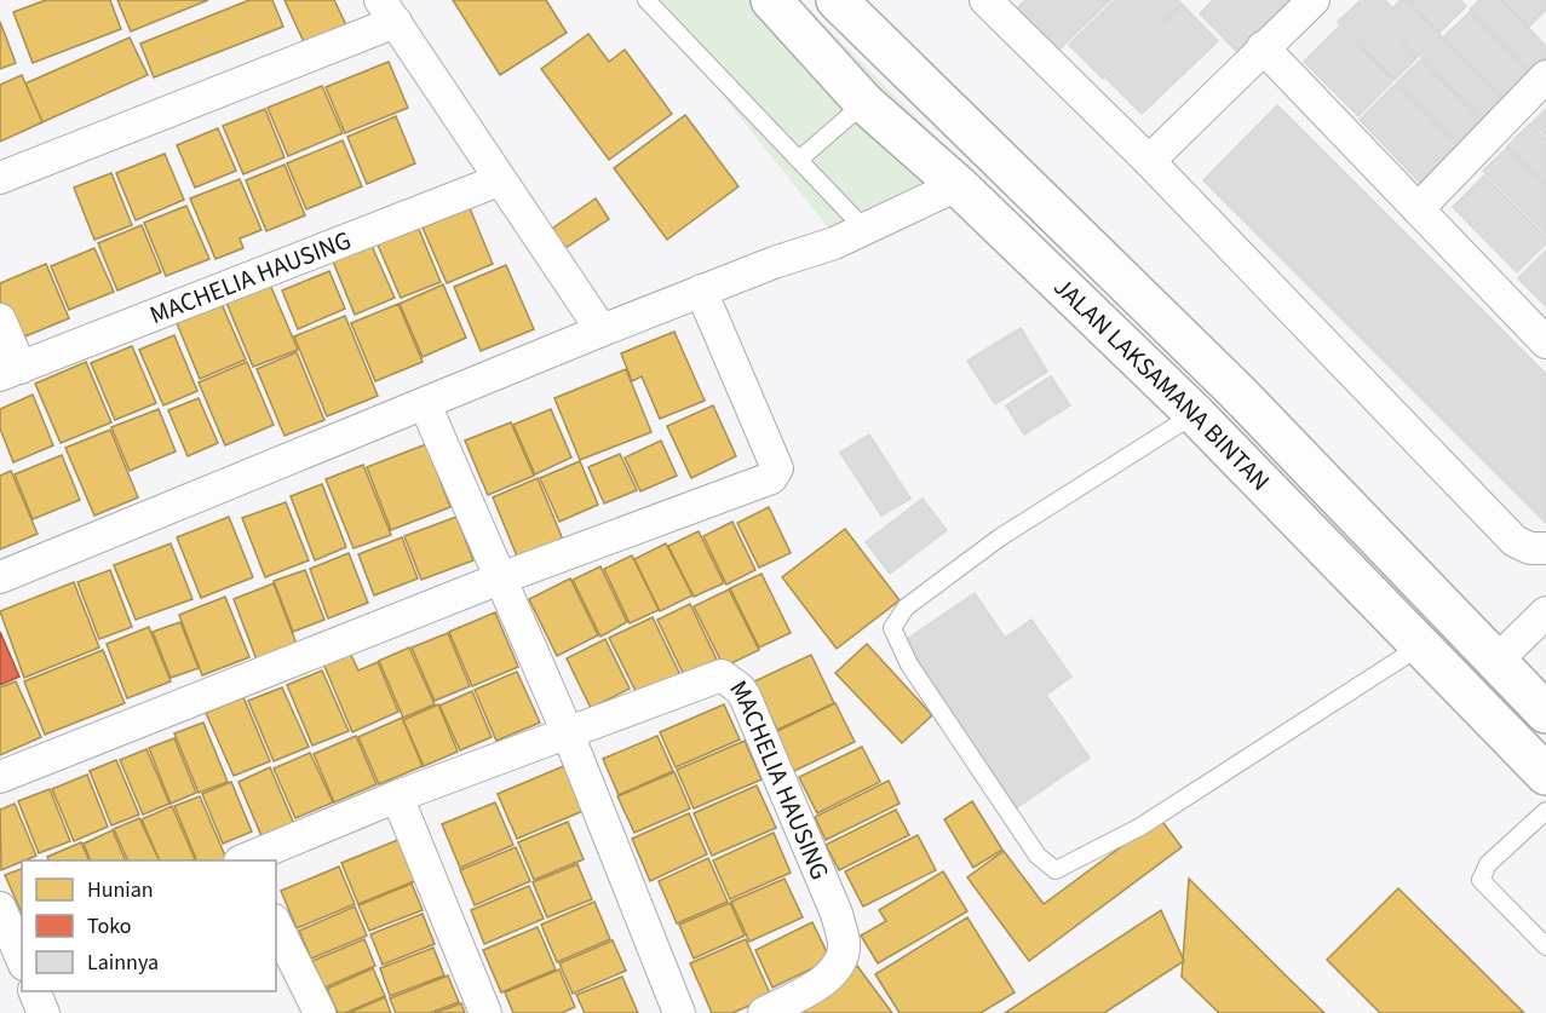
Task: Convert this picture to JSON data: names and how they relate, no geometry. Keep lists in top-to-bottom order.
{
  "streets": {
    "main road": ["JALAN LAKSAMANA BINTAN"],
    "street": ["MACHELIA HAUSING"]
  },
  "legend": ["Hunian", "Toko", "Lainnya"]
}
